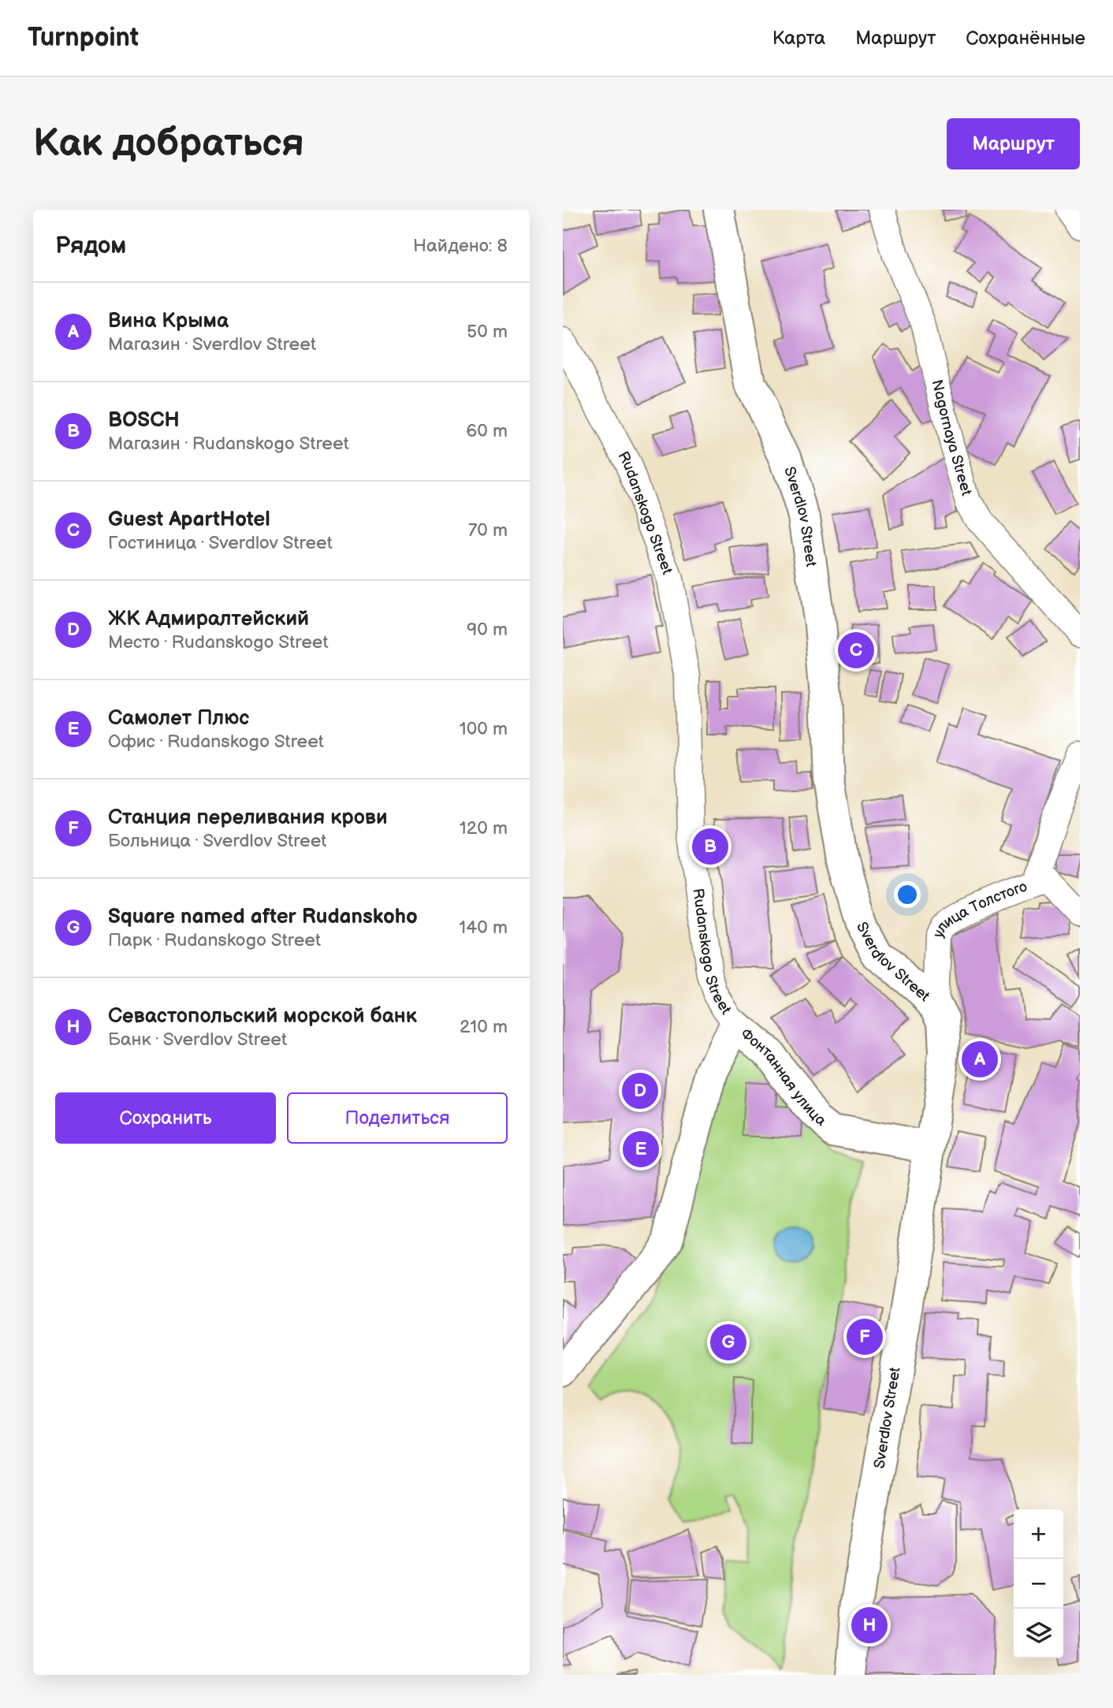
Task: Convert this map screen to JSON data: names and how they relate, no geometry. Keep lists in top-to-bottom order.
{
  "streets": {
    "main road": ["Rudanskogo Street", "Sverdlov Street", "Фонтанная улица"],
    "street": ["Nagornaya Street", "улица Толстого"]
  },
  "crossings": [
    ["Rudanskogo Street", "Фонтанная улица"],
    ["Sverdlov Street", "улица Толстого"],
    ["Sverdlov Street", "Фонтанная улица"]
  ],
  "page": {
    "header": "Turnpoint",
    "nav": ["Карта", "Маршрут", "Сохранённые"],
    "buttons": [
      "Маршрут",
      ["Сохранить", "Поделиться"]
    ],
    "title": "Как добраться",
    "heading": ["Рядом", "Найдено: 8"],
    "list": [
      {
        "mark": "A",
        "name": "Вина Крыма",
        "note": "Магазин · Sverdlov Street",
        "value": "50 m"
      },
      {
        "mark": "B",
        "name": "BOSCH",
        "note": "Магазин · Rudanskogo Street",
        "value": "60 m"
      },
      {
        "mark": "C",
        "name": "Guest ApartHotel",
        "note": "Гостиница · Sverdlov Street",
        "value": "70 m"
      },
      {
        "mark": "D",
        "name": "ЖК Адмиралтейский",
        "note": "Место · Rudanskogo Street",
        "value": "90 m"
      },
      {
        "mark": "E",
        "name": "Самолет Плюс",
        "note": "Офис · Rudanskogo Street",
        "value": "100 m"
      },
      {
        "mark": "F",
        "name": "Станция переливания крови",
        "note": "Больница · Sverdlov Street",
        "value": "120 m"
      },
      {
        "mark": "G",
        "name": "Square named after Rudanskoho",
        "note": "Парк · Rudanskogo Street",
        "value": "140 m"
      },
      {
        "mark": "H",
        "name": "Севастопольский морской банк",
        "note": "Банк · Sverdlov Street",
        "value": "210 m"
      }
    ],
    "pins": [
      "C",
      "B",
      "A",
      "D",
      "E",
      "F",
      "G",
      "H"
    ],
    "map_buttons": ["+", "−"]
  }
}
